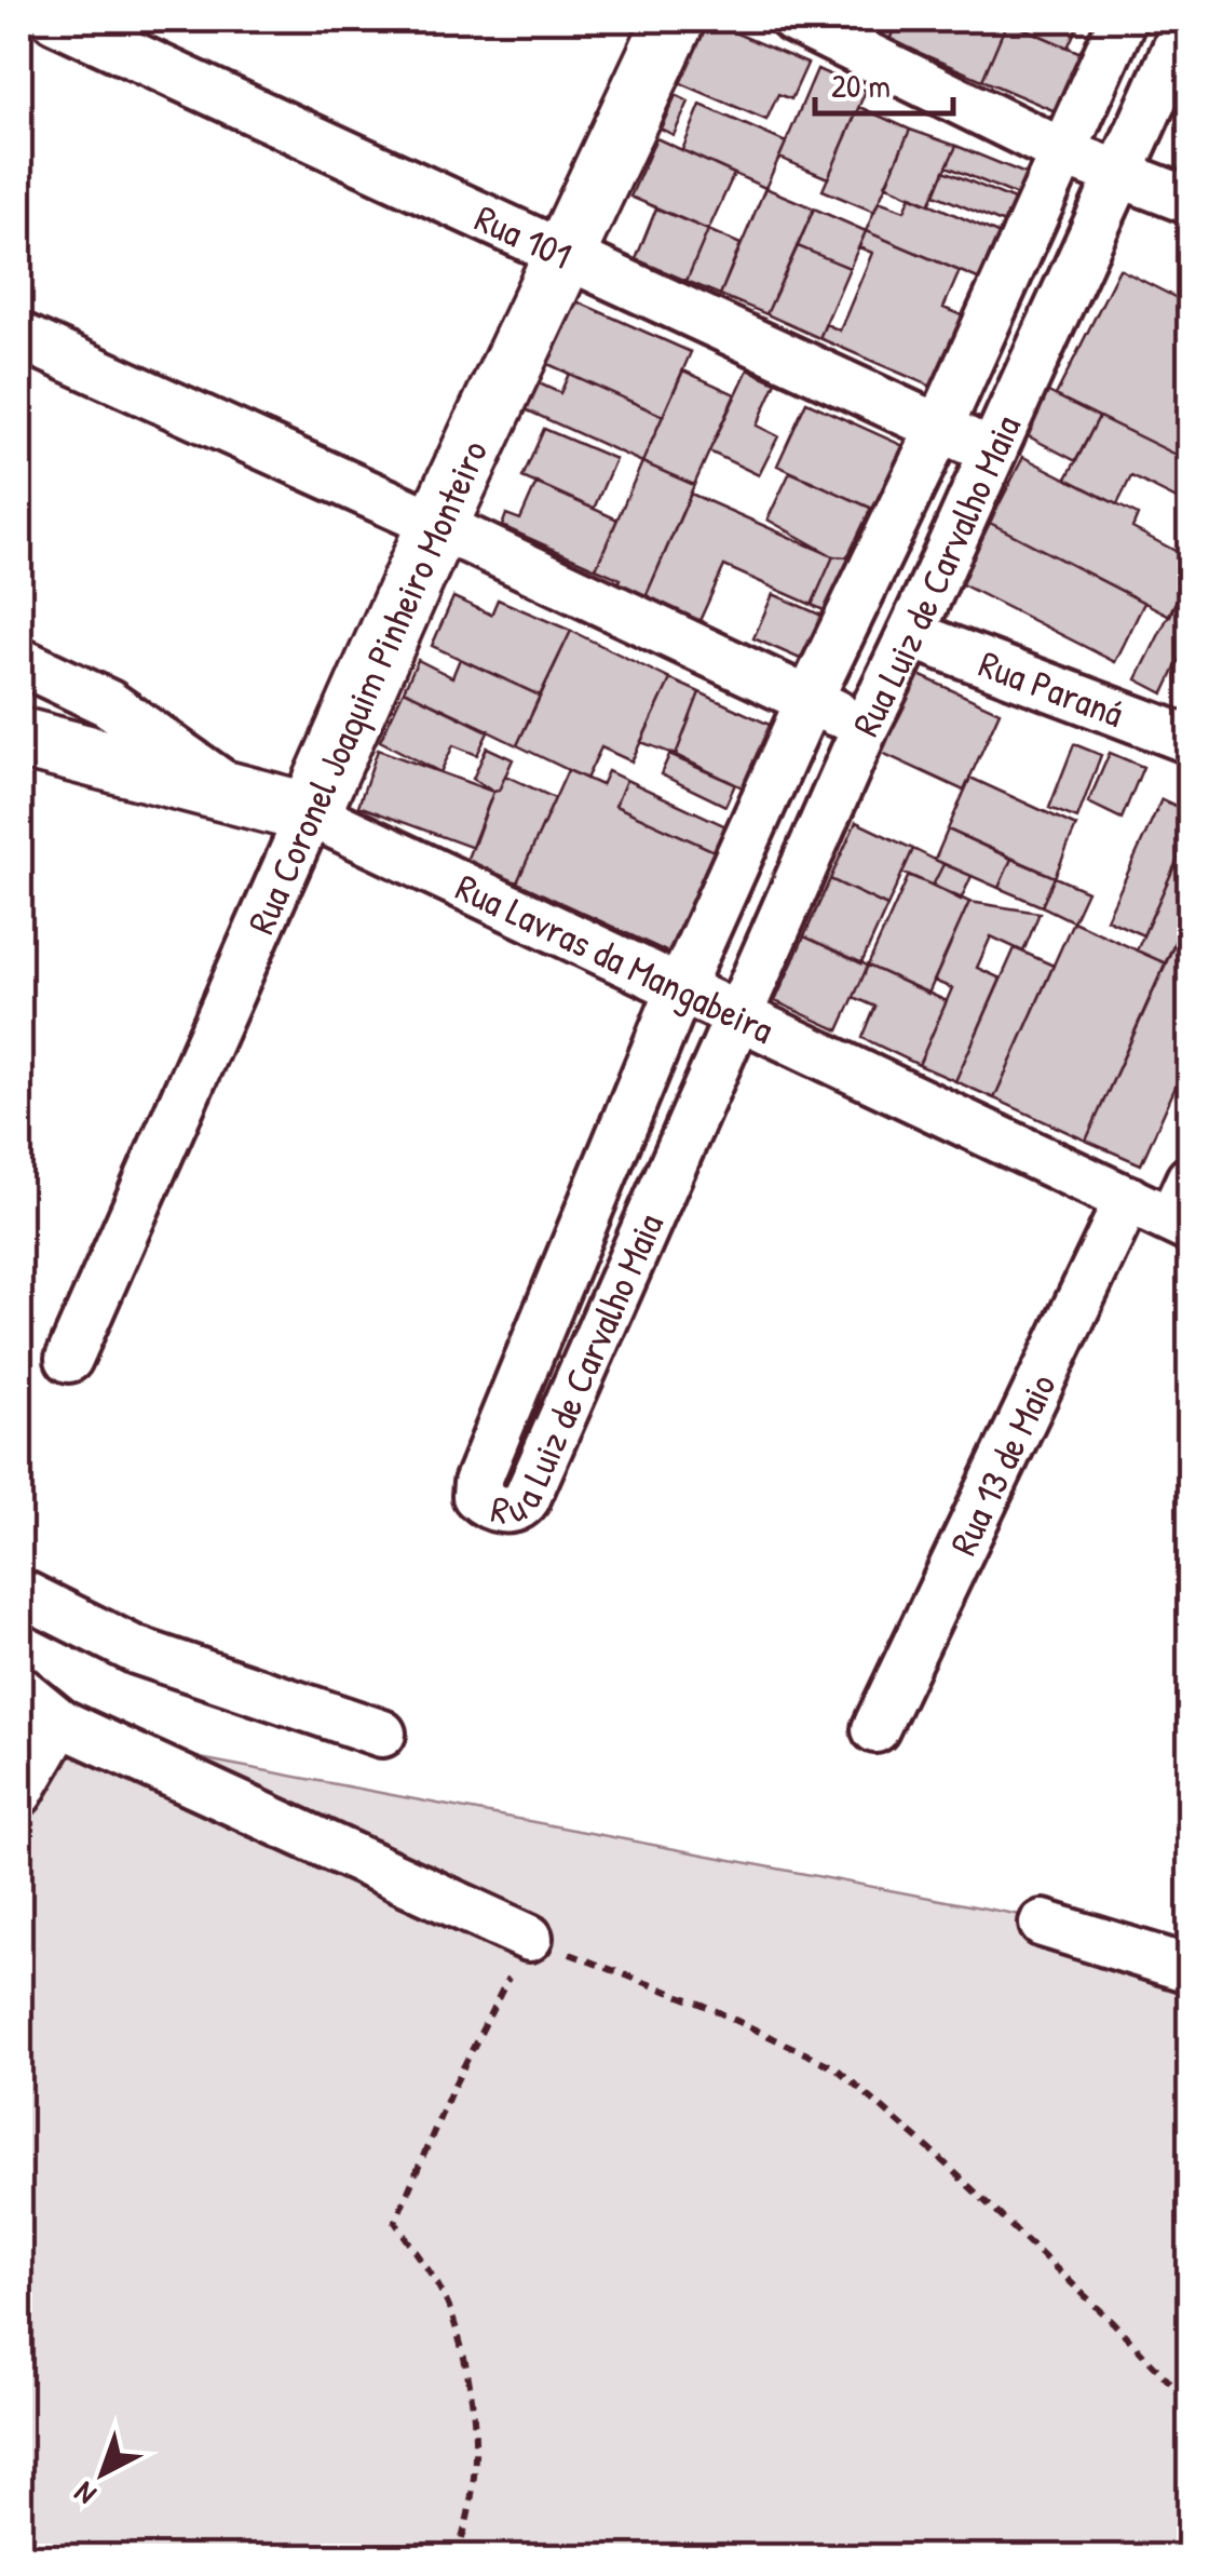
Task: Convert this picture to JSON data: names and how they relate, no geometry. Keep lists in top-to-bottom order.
{
  "streets": {
    "street": [
      "Rua 101",
      "Rua Luiz de Carvalho Maia",
      "Rua Coronel Joaquim Pinheiro Monteiro",
      "Rua Paraná",
      "Rua Lavras da Mangabeira",
      "Rua 13 de Maio"
    ]
  },
  "crossings": [
    ["Rua 101", "Rua Luiz de Carvalho Maia"],
    ["Rua 101", "Rua Coronel Joaquim Pinheiro Monteiro"],
    ["Rua Luiz de Carvalho Maia", "Rua Paraná"],
    ["Rua Luiz de Carvalho Maia", "Rua Lavras da Mangabeira"],
    ["Rua Coronel Joaquim Pinheiro Monteiro", "Rua Lavras da Mangabeira"],
    ["Rua Lavras da Mangabeira", "Rua 13 de Maio"]
  ],
  "scale_bar": "20 m",
  "north": "bottom left"
}
